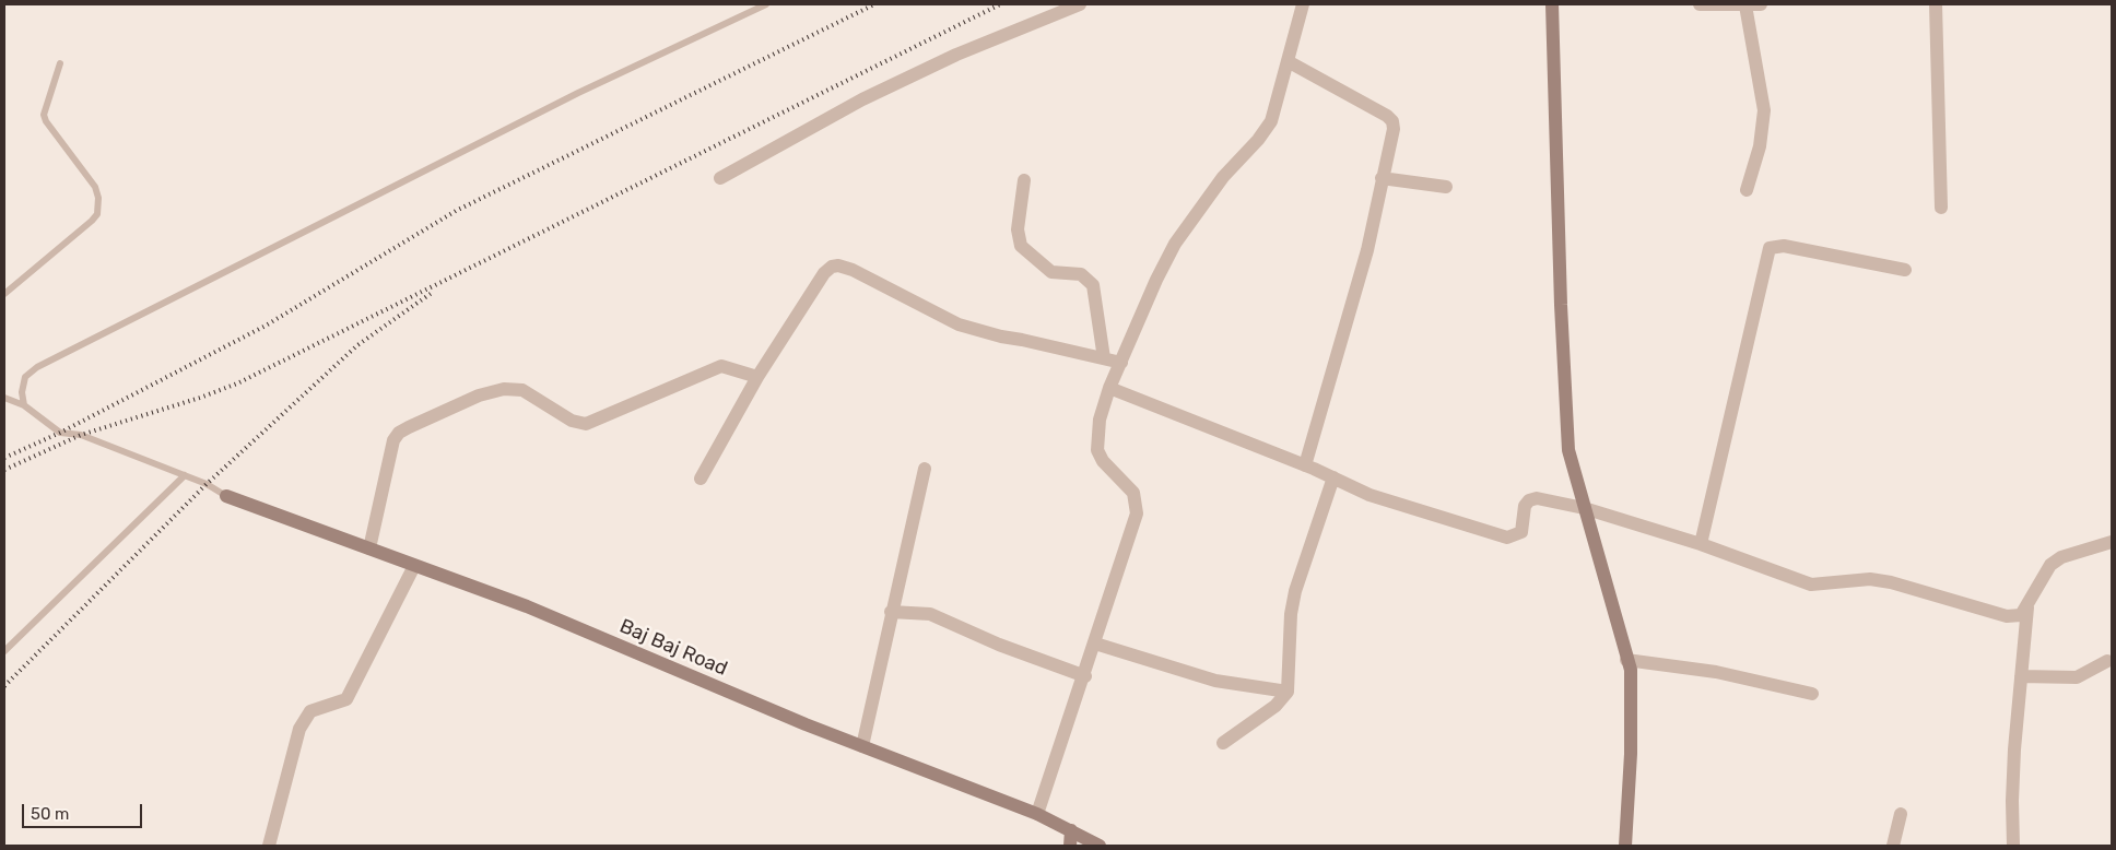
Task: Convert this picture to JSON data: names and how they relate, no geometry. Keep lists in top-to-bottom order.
{
  "streets": {
    "main road": ["Baj Baj Road"]
  },
  "scale_bar": "50 m"
}
